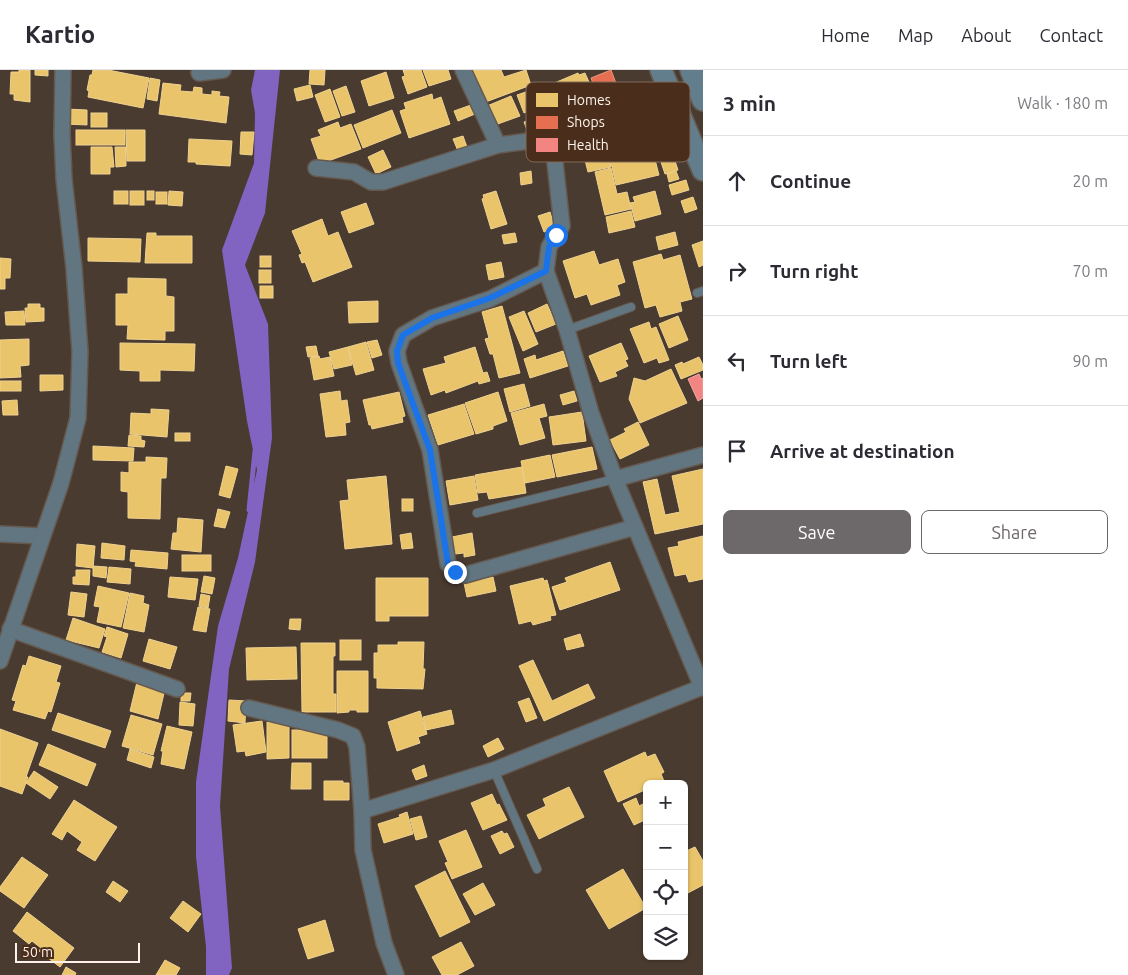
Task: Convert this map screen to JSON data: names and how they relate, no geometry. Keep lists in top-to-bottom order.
{
  "legend": ["Homes", "Shops", "Health"],
  "scale_bar": "50 m",
  "page": {
    "header": "Kartio",
    "nav": [
      "Home",
      "Map",
      "About",
      "Contact"
    ],
    "heading": ["3 min", "Walk · 180 m"],
    "list": [
      ["Continue", "20 m"],
      ["Turn right", "70 m"],
      ["Turn left", "90 m"],
      "Arrive at destination"
    ],
    "buttons": ["Save", "Share"],
    "map_buttons": ["+", "−"],
    "scale": "50 m"
  }
}
